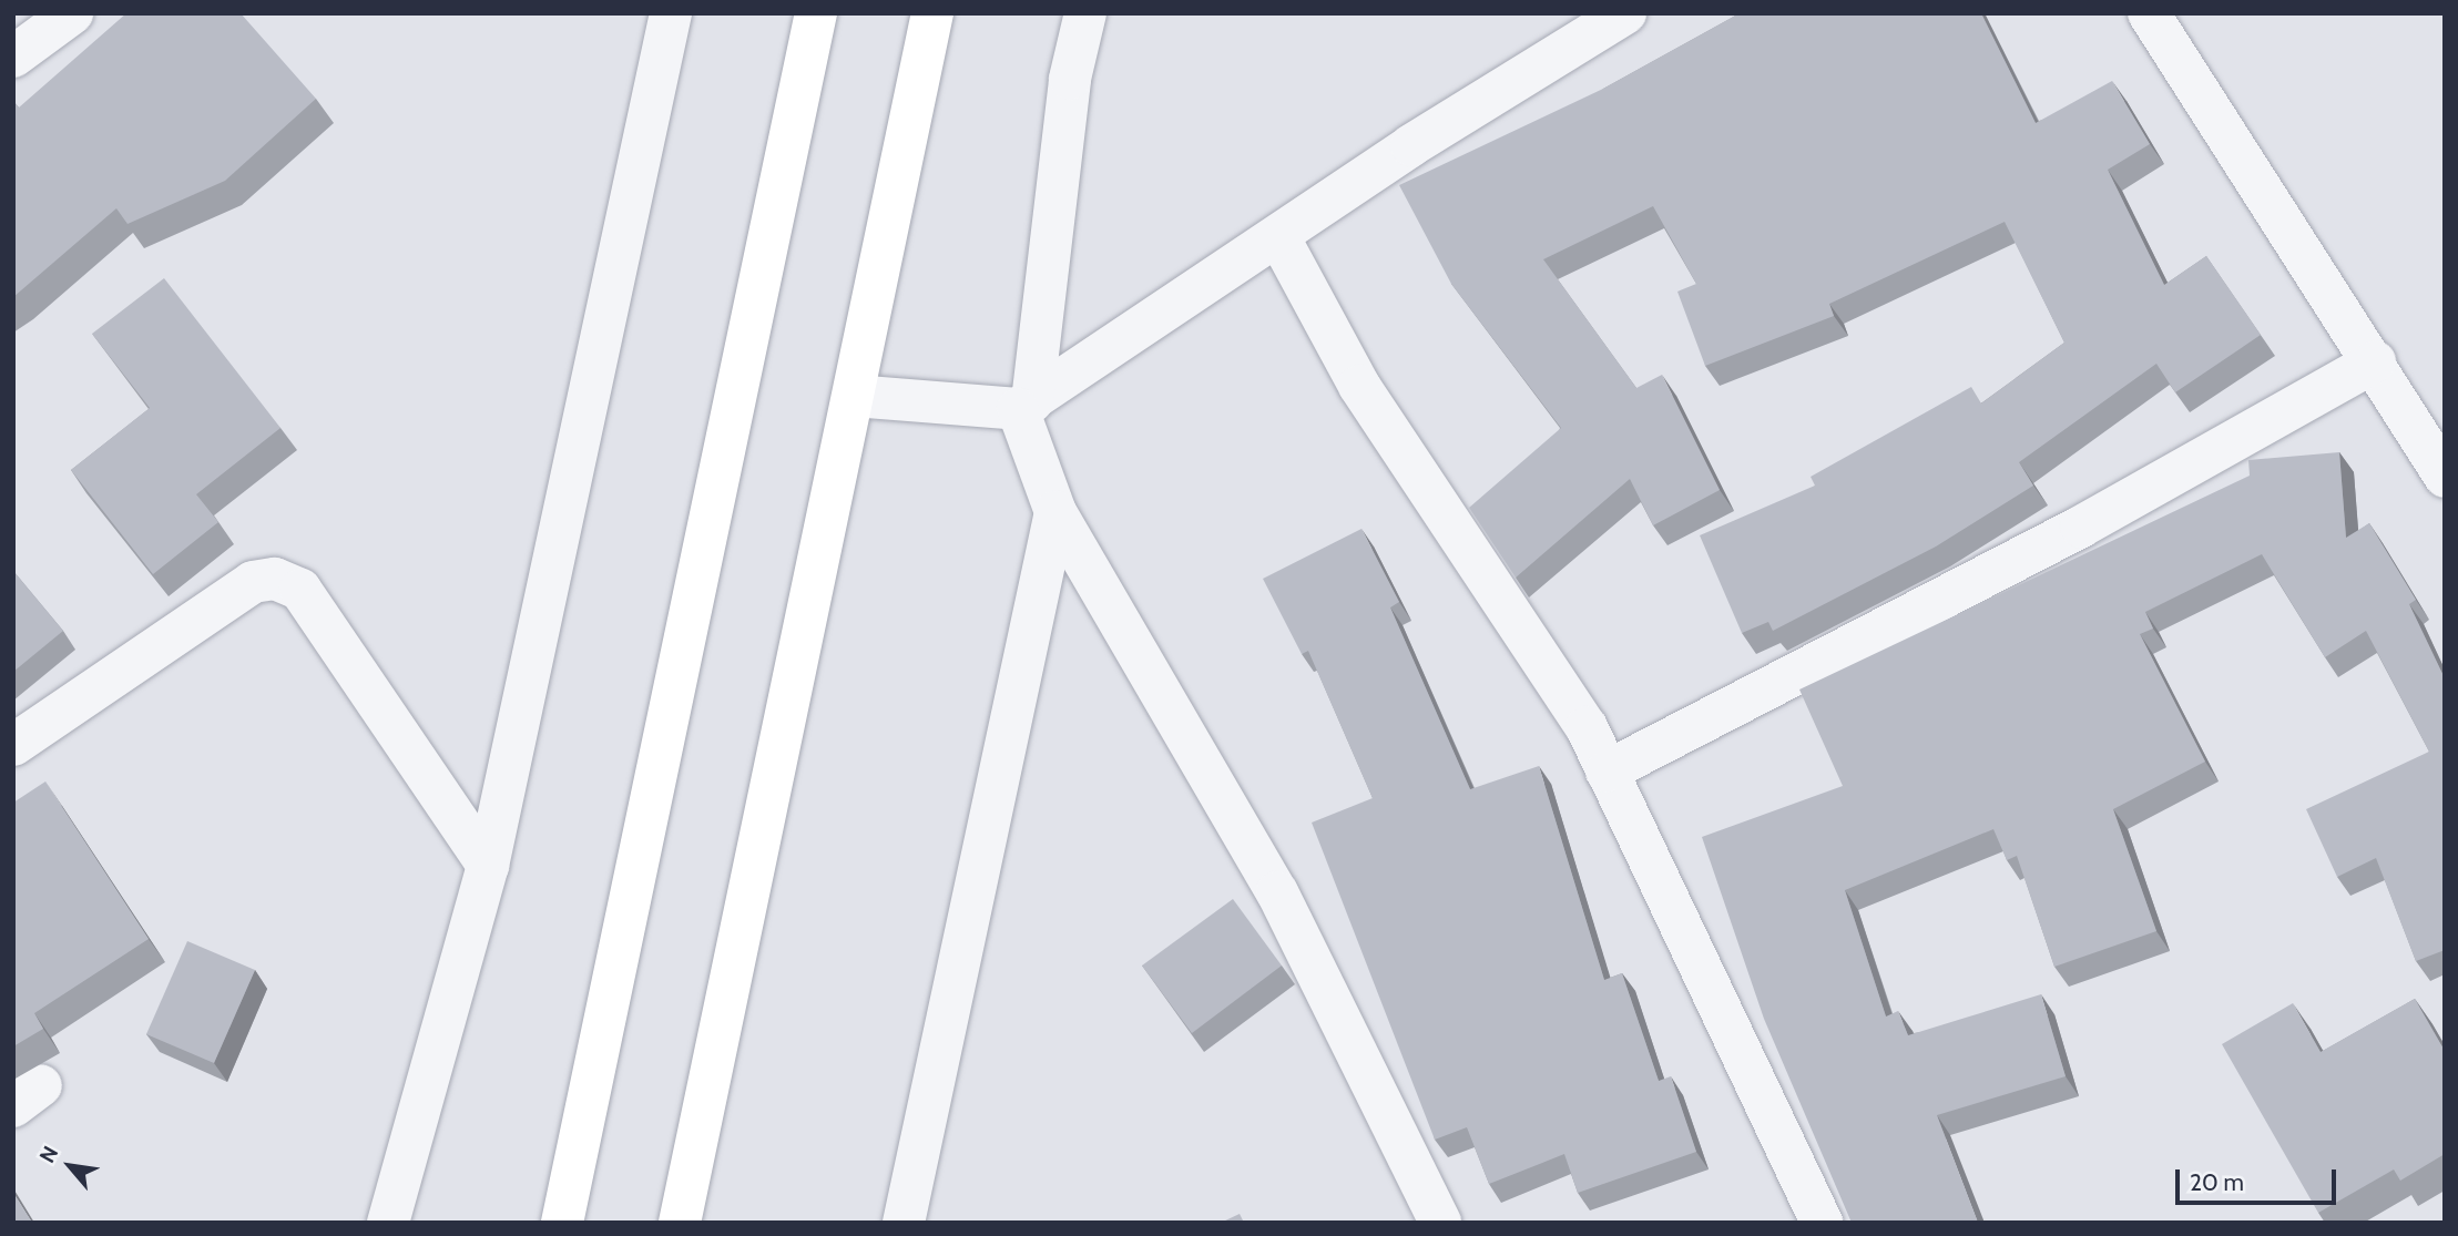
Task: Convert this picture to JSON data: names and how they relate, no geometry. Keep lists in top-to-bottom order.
{
  "scale_bar": "20 m",
  "north": "top left"
}
